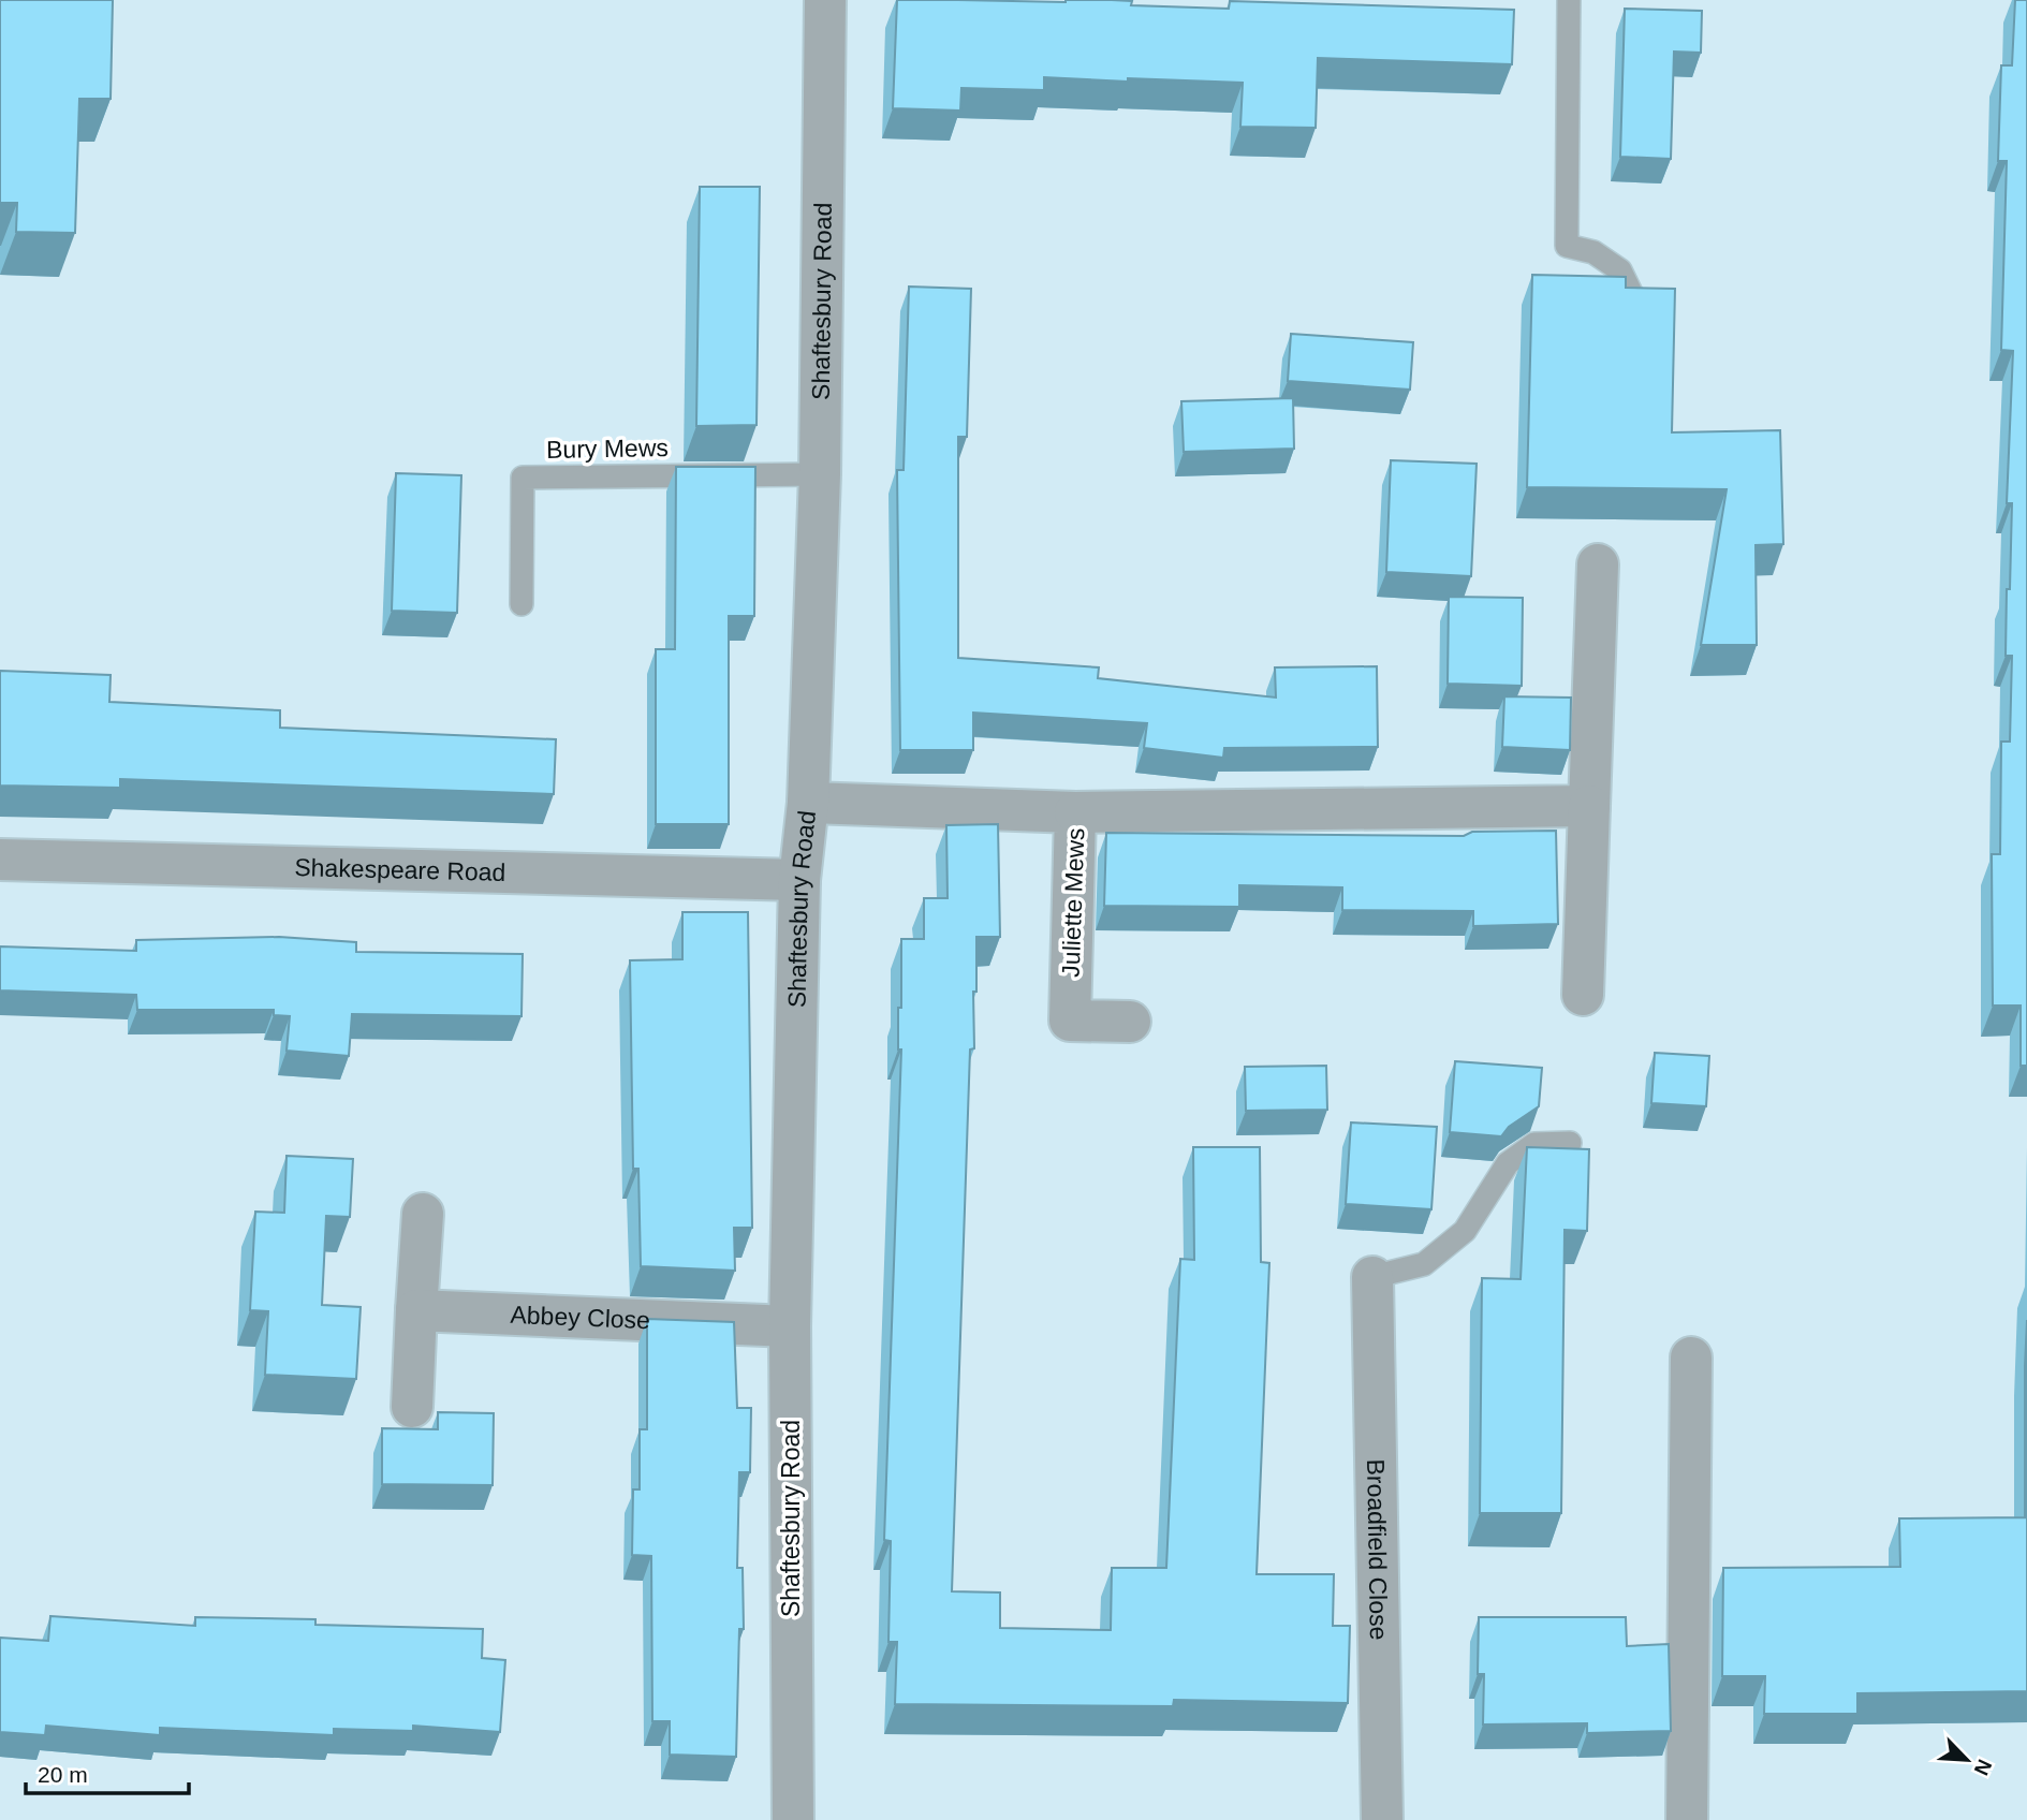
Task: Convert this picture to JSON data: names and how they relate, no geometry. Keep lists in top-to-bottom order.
{
  "streets": {
    "street": [
      "Shaftesbury Road",
      "Shakespeare Road",
      "Juliette Mews",
      "Abbey Close",
      "Broadfield Close"
    ],
    "lane": ["Bury Mews"]
  },
  "crossings": [
    ["Shaftesbury Road", "Bury Mews"],
    ["Shaftesbury Road", "Shakespeare Road"],
    ["Shaftesbury Road", "Juliette Mews"],
    ["Shaftesbury Road", "Abbey Close"]
  ],
  "scale_bar": "20 m",
  "north": "bottom right"
}
